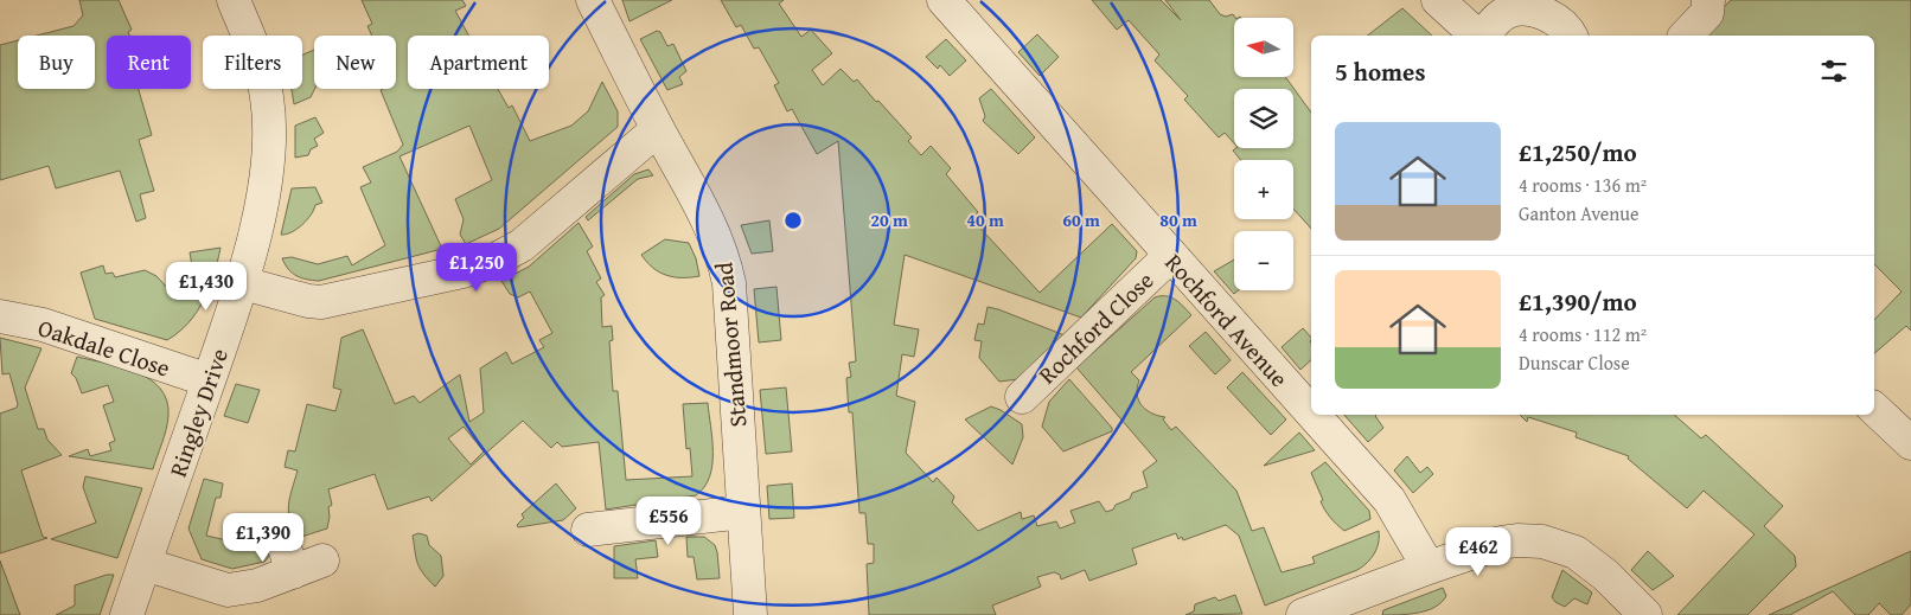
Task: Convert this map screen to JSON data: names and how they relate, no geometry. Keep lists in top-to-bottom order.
{
  "streets": {
    "street": [
      "Rochford Avenue",
      "Rochford Close",
      "Standmoor Road",
      "Oakdale Close",
      "Ringley Drive"
    ]
  },
  "crossings": [
    ["Rochford Avenue", "Rochford Close"],
    ["Oakdale Close", "Ringley Drive"]
  ],
  "north": "left",
  "page": {
    "map_buttons": ["+", "−"],
    "chip": [
      "Buy",
      "Rent",
      "Filters",
      "New",
      "Apartment"
    ],
    "heading": "5 homes",
    "list": [
      {
        "name": "£1,250/mo",
        "note": "4 rooms · 136 m² · Ganton Avenue"
      },
      {
        "name": "£1,390/mo",
        "note": "4 rooms · 112 m² · Dunscar Close"
      }
    ],
    "price": [
      "£1,250",
      "£1,430",
      "£556",
      "£1,390",
      "£462"
    ]
  },
  "rings": [
    "20 m",
    "40 m",
    "60 m",
    "80 m"
  ]
}
